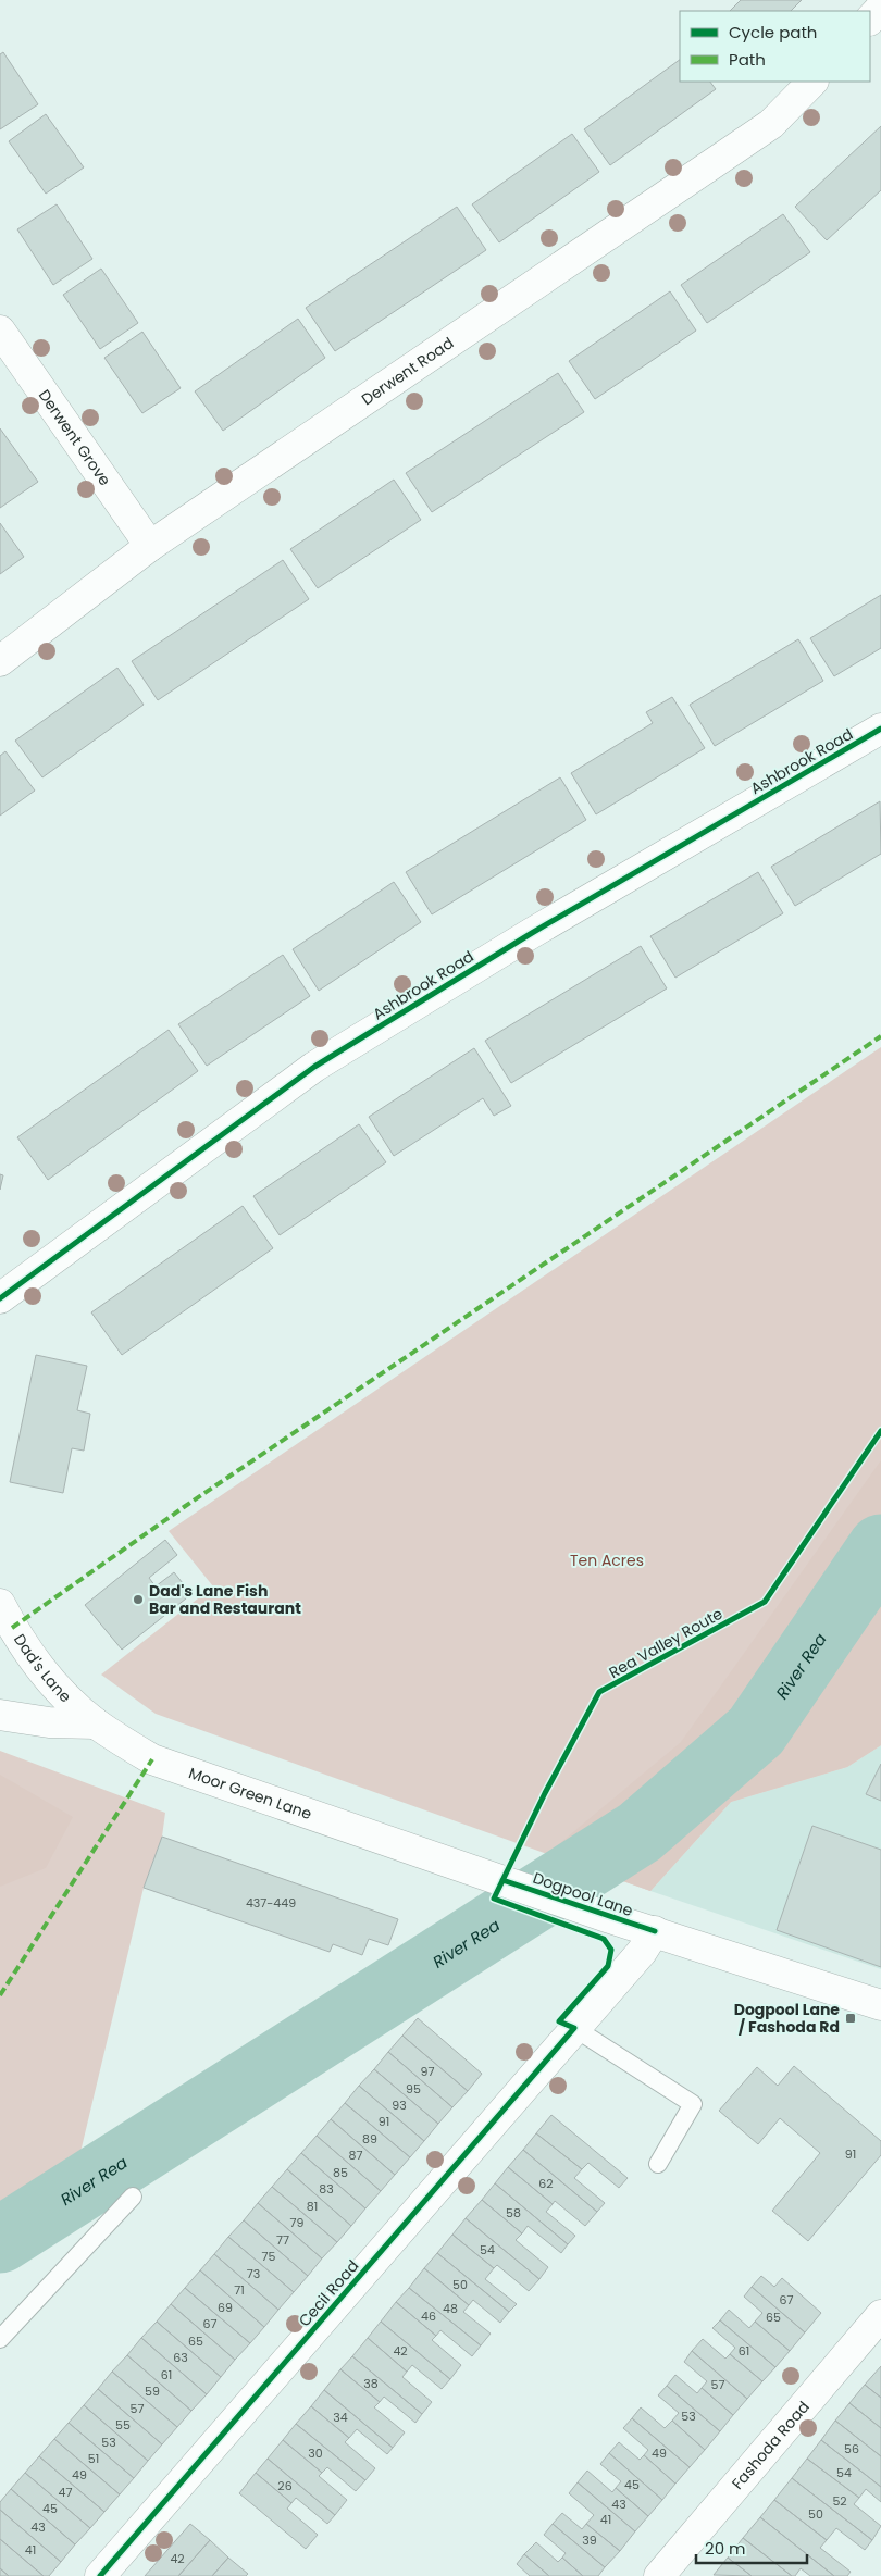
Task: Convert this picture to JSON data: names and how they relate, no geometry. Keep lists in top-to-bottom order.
{
  "streets": {
    "street": [
      "Derwent Road",
      "Derwent Grove",
      "Ashbrook Road",
      "Dad's Lane",
      "Moor Green Lane",
      "Dogpool Lane",
      "Cecil Road",
      "Fashoda Road"
    ],
    "cycle path": ["Rea Valley Route"]
  },
  "crossings": [
    ["Derwent Road", "Derwent Grove"],
    ["Dad's Lane", "Moor Green Lane"],
    ["Moor Green Lane", "Dogpool Lane"],
    ["Dogpool Lane", "Cecil Road"]
  ],
  "water": ["River Rea"],
  "parks": ["Ten Acres"],
  "places": {
    "other": ["Dad's Lane Fish Bar and Restaurant"],
    "transit": ["Dogpool Lane / Fashoda Rd"]
  },
  "house_numbers": [
    "437-449",
    "97",
    "95",
    "93",
    "91",
    "89",
    "91",
    "87",
    "85",
    "62",
    "83",
    "81",
    "58",
    "79",
    "77",
    "54",
    "75",
    "73",
    "50",
    "71",
    "67",
    "69",
    "48",
    "46",
    "65",
    "67",
    "65",
    "42",
    "61",
    "63",
    "61",
    "38",
    "57",
    "59",
    "57",
    "53",
    "34",
    "55",
    "53",
    "56",
    "30",
    "49",
    "51",
    "54",
    "49",
    "45",
    "26",
    "47",
    "52",
    "43",
    "45",
    "50",
    "41",
    "43",
    "39",
    "41",
    "42"
  ],
  "legend": ["Cycle path", "Path"],
  "scale_bar": "20 m"
}
